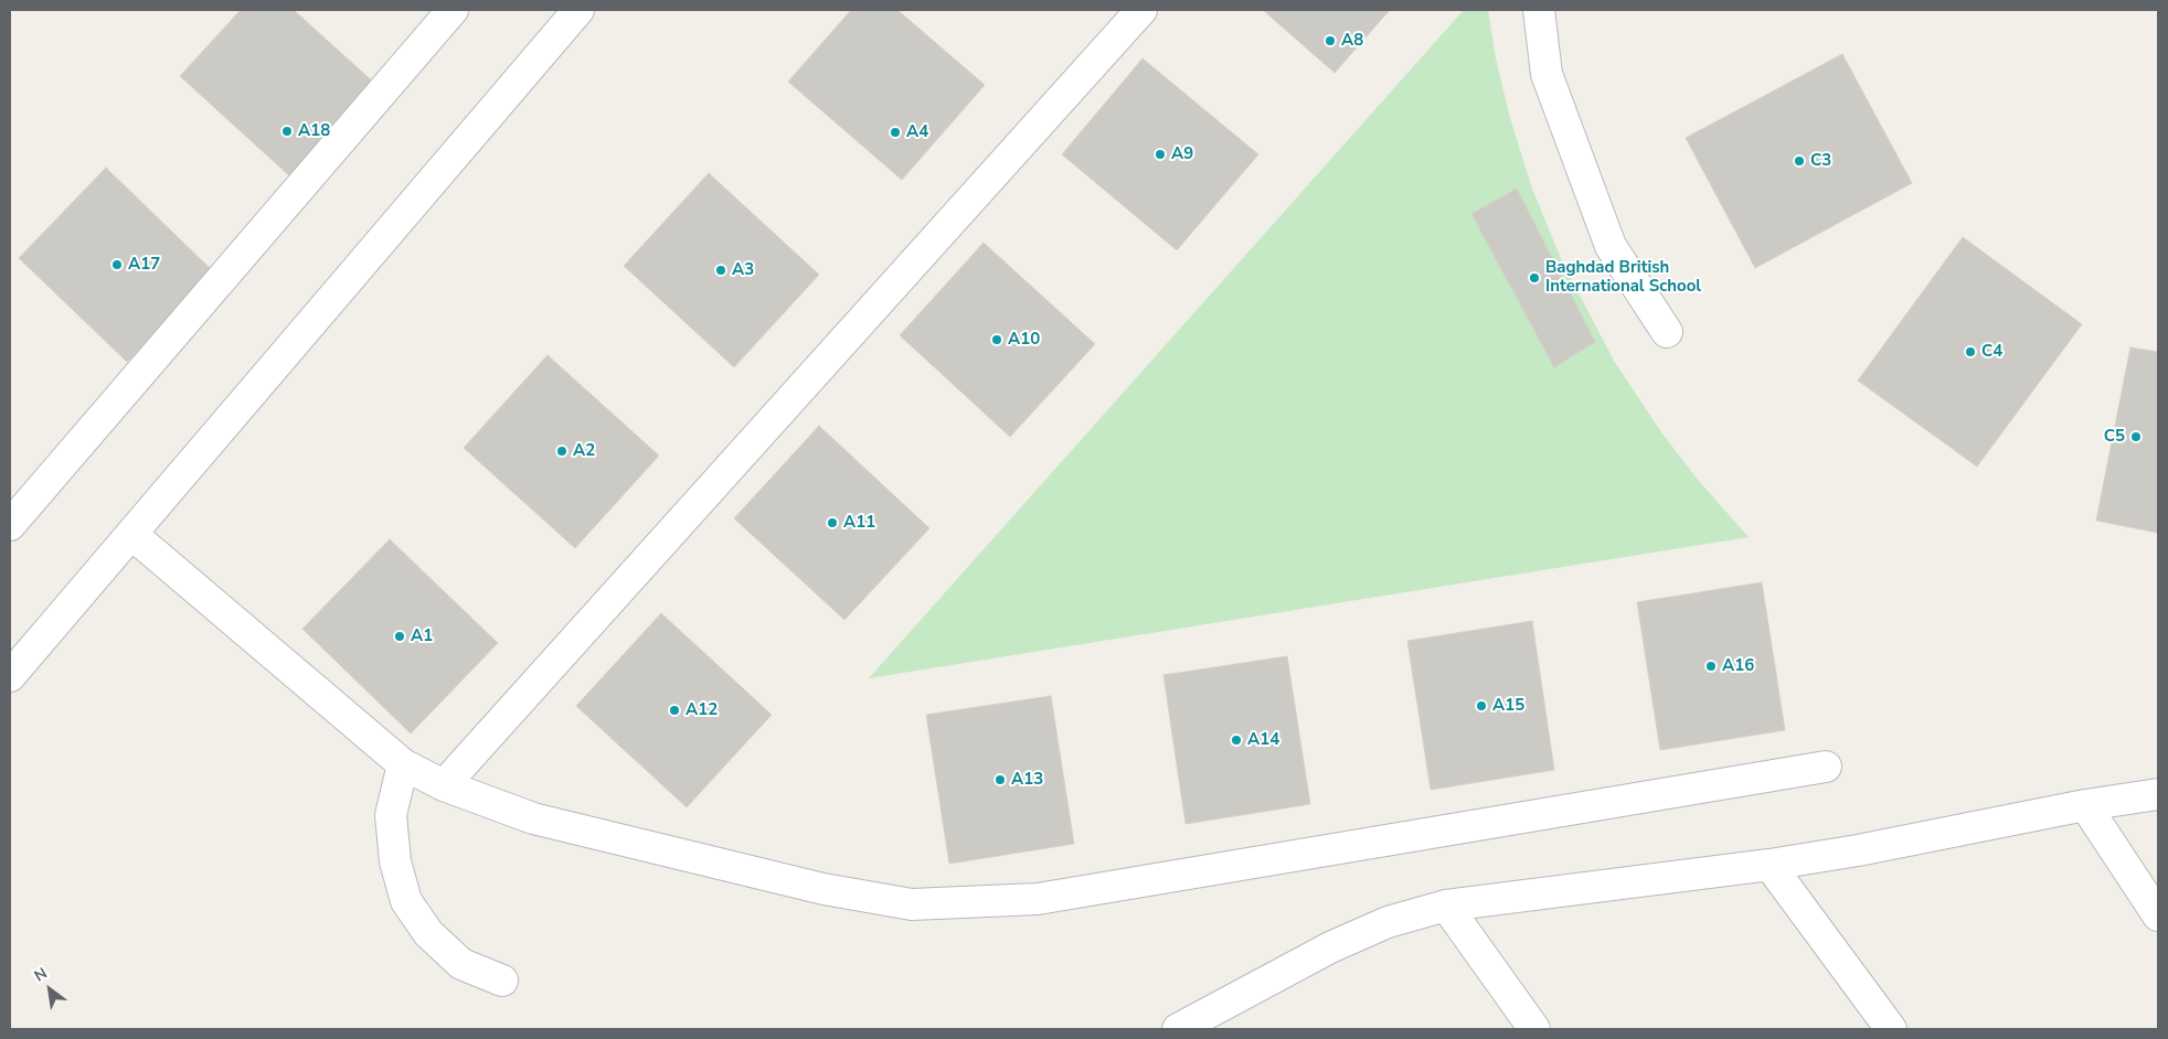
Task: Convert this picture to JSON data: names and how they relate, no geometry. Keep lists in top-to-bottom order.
{
  "places": [
    "A8",
    "A18",
    "A4",
    "A9",
    "C3",
    "A17",
    "A3",
    "Baghdad British International School",
    "A10",
    "C4",
    "C5",
    "A2",
    "A11",
    "A1",
    "A16",
    "A15",
    "A12",
    "A14",
    "A13"
  ],
  "north": "top left"
}
